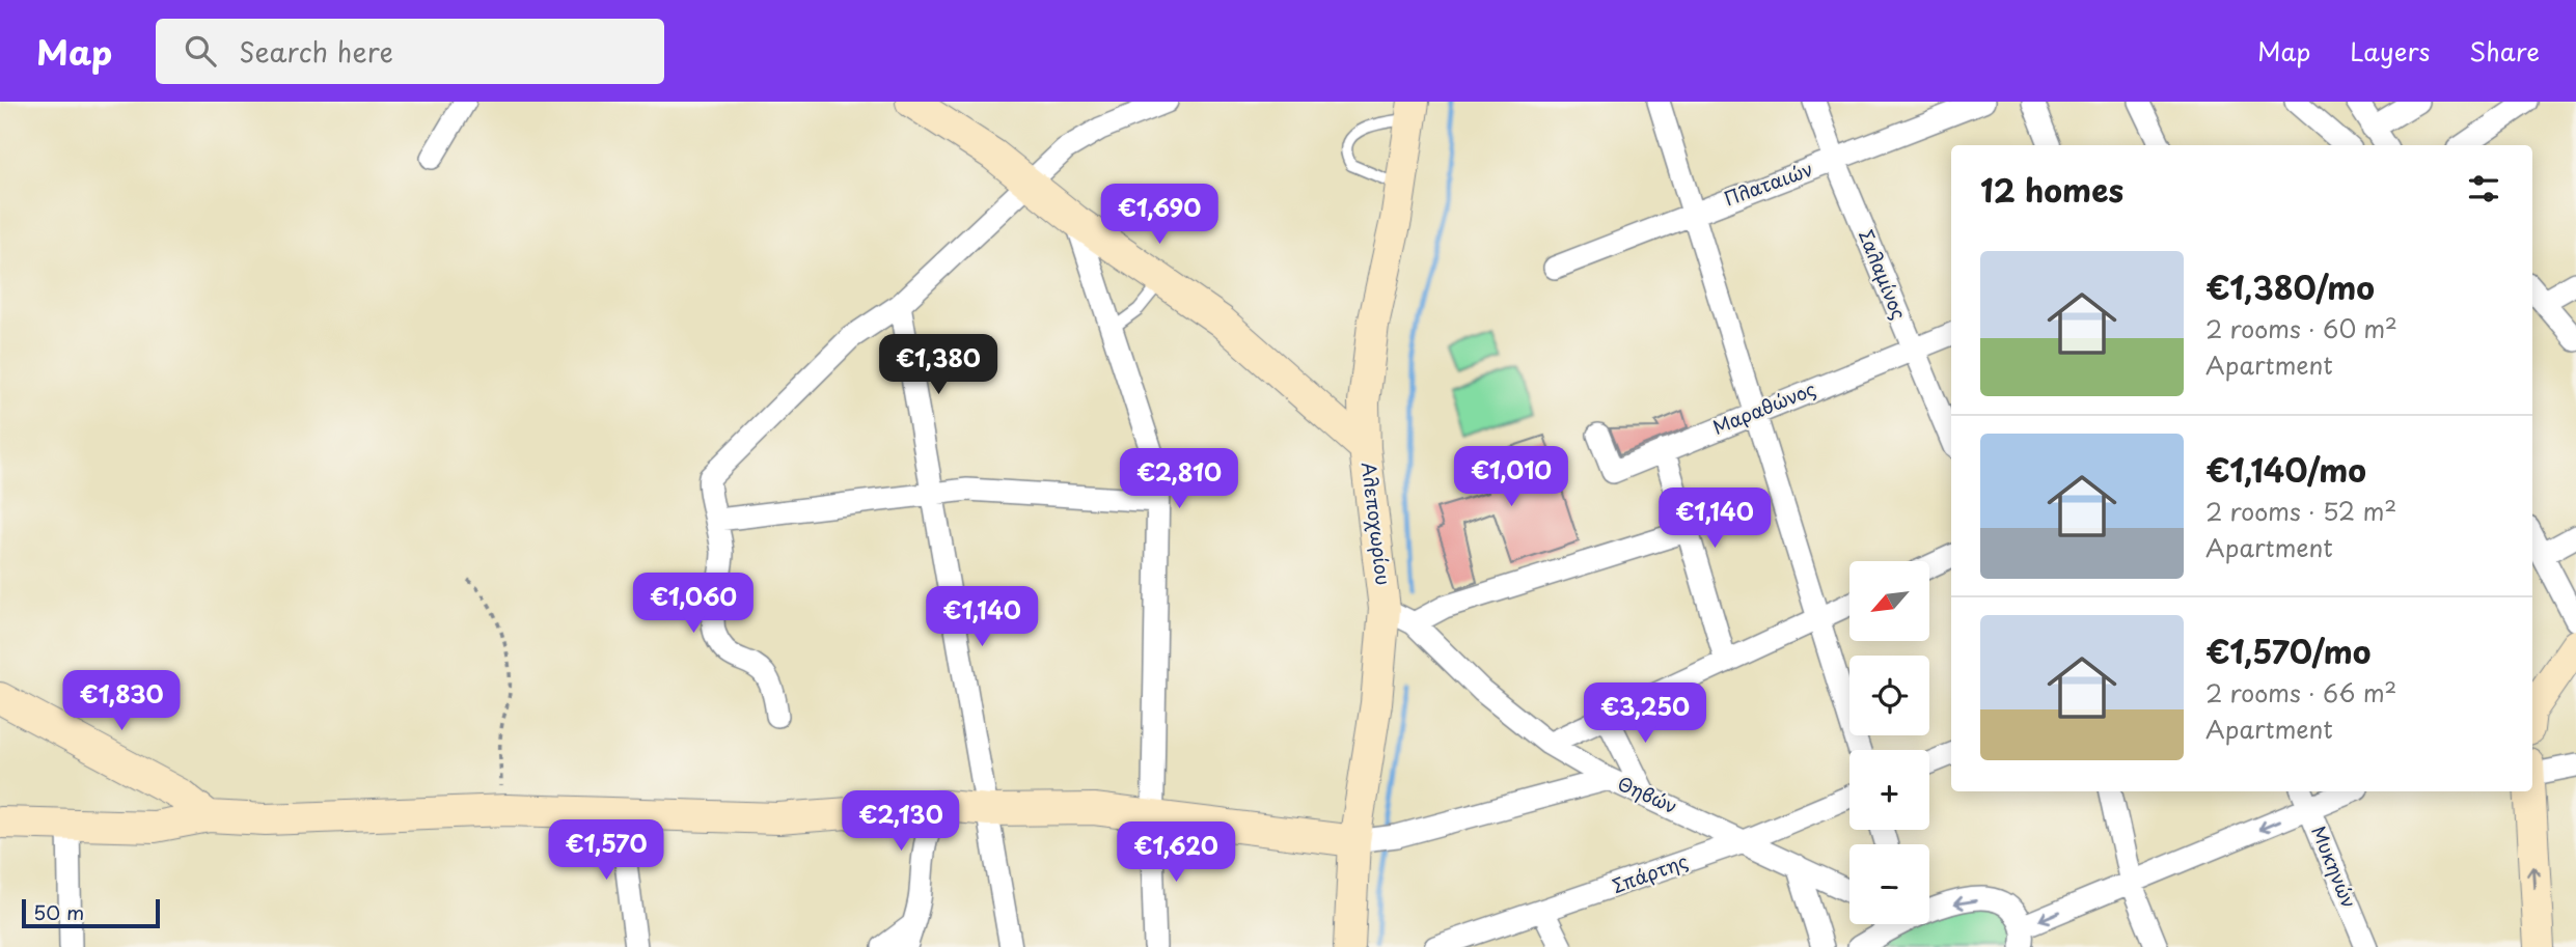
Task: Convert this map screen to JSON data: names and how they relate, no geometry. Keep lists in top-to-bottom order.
{
  "streets": {
    "street": [
      "Πλαταιών",
      "Σαλαμίνος",
      "Μαραθώνος",
      "Αλεποχωρίου",
      "Θηβών",
      "Μυκηνών",
      "Σπάρτης"
    ]
  },
  "crossings": [
    ["Πλαταιών", "Σαλαμίνος"],
    ["Σαλαμίνος", "Μαραθώνος"],
    ["Αλεποχωρίου", "Θηβών"],
    ["Θηβών", "Σπάρτης"]
  ],
  "scale_bar": "50 m",
  "north": "bottom left",
  "page": {
    "header": "Map",
    "search": "Search here",
    "nav": ["Map", "Layers", "Share"],
    "heading": "12 homes",
    "price": [
      "€1,690",
      "€1,380",
      "€1,010",
      "€2,810",
      "€1,140",
      "€1,060",
      "€1,140",
      "€1,830",
      "€3,250",
      "€2,130",
      "€1,570",
      "€1,620"
    ],
    "list": [
      {
        "name": "€1,380/mo",
        "note": "2 rooms · 60 m² · Apartment"
      },
      {
        "name": "€1,140/mo",
        "note": "2 rooms · 52 m² · Apartment"
      },
      {
        "name": "€1,570/mo",
        "note": "2 rooms · 66 m² · Apartment"
      }
    ],
    "map_buttons": ["+", "−"],
    "scale": "50 m"
  }
}
